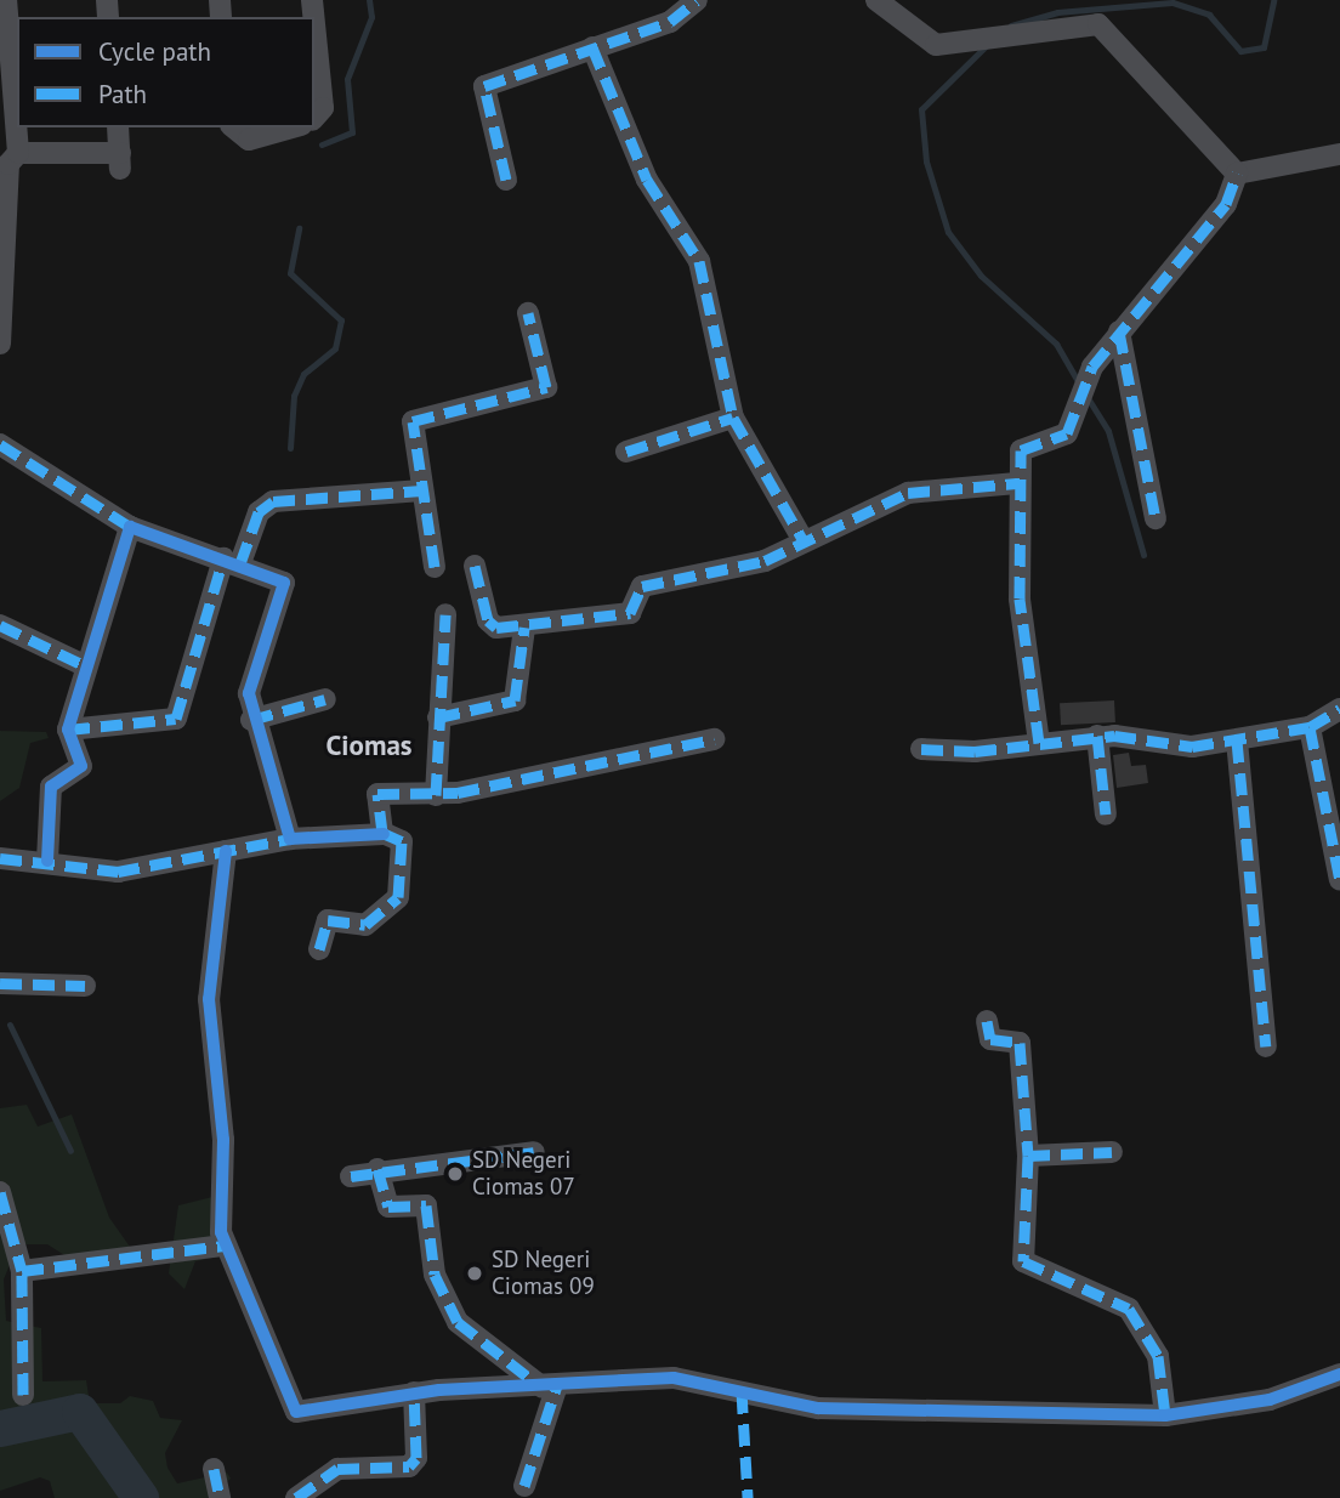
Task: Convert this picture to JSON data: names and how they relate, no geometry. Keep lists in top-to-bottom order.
{
  "districts": ["Ciomas"],
  "places": ["SD Negeri Ciomas 07", "SD Negeri Ciomas 09"],
  "legend": ["Cycle path", "Path"]
}
